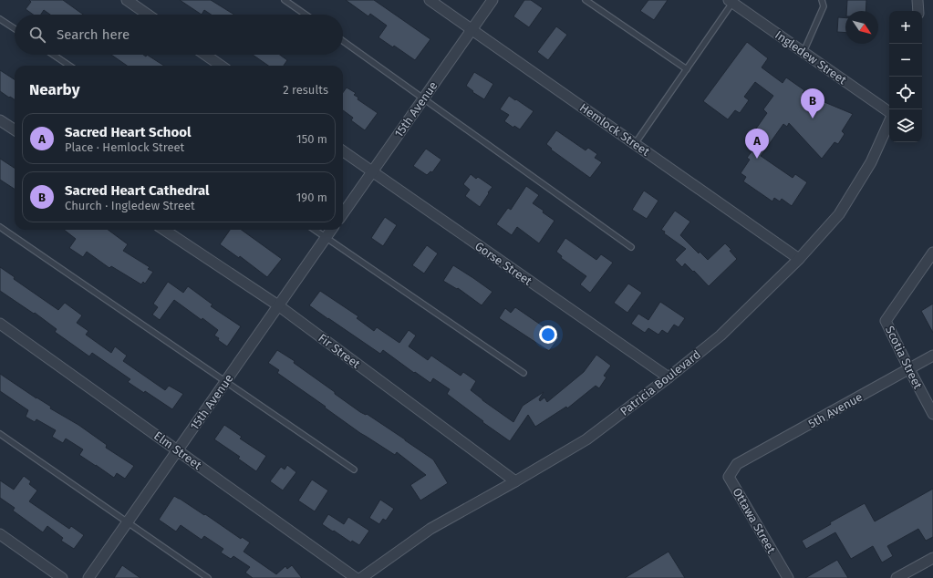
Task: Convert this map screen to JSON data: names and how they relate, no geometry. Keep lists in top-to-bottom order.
{
  "streets": {
    "street": [
      "Ingledew Street",
      "15th Avenue",
      "Hemlock Street",
      "Gorse Street",
      "Fir Street",
      "Scotia Street",
      "Patricia Boulevard",
      "5th Avenue",
      "Elm Street",
      "Ottawa Street"
    ]
  },
  "crossings": [
    ["15th Avenue", "Hemlock Street"],
    ["15th Avenue", "Gorse Street"],
    ["15th Avenue", "Fir Street"],
    ["15th Avenue", "Elm Street"],
    ["Hemlock Street", "Patricia Boulevard"],
    ["Gorse Street", "Patricia Boulevard"],
    ["Fir Street", "Patricia Boulevard"],
    ["Scotia Street", "5th Avenue"],
    ["5th Avenue", "Ottawa Street"]
  ],
  "north": "bottom right",
  "page": {
    "map_buttons": ["+", "−"],
    "search": "Search here",
    "heading": ["Nearby", "2 results"],
    "pins": ["B", "A"],
    "list": [
      {
        "mark": "A",
        "name": "Sacred Heart School",
        "note": "Place · Hemlock Street",
        "value": "150 m"
      },
      {
        "mark": "B",
        "name": "Sacred Heart Cathedral",
        "note": "Church · Ingledew Street",
        "value": "190 m"
      }
    ]
  }
}
